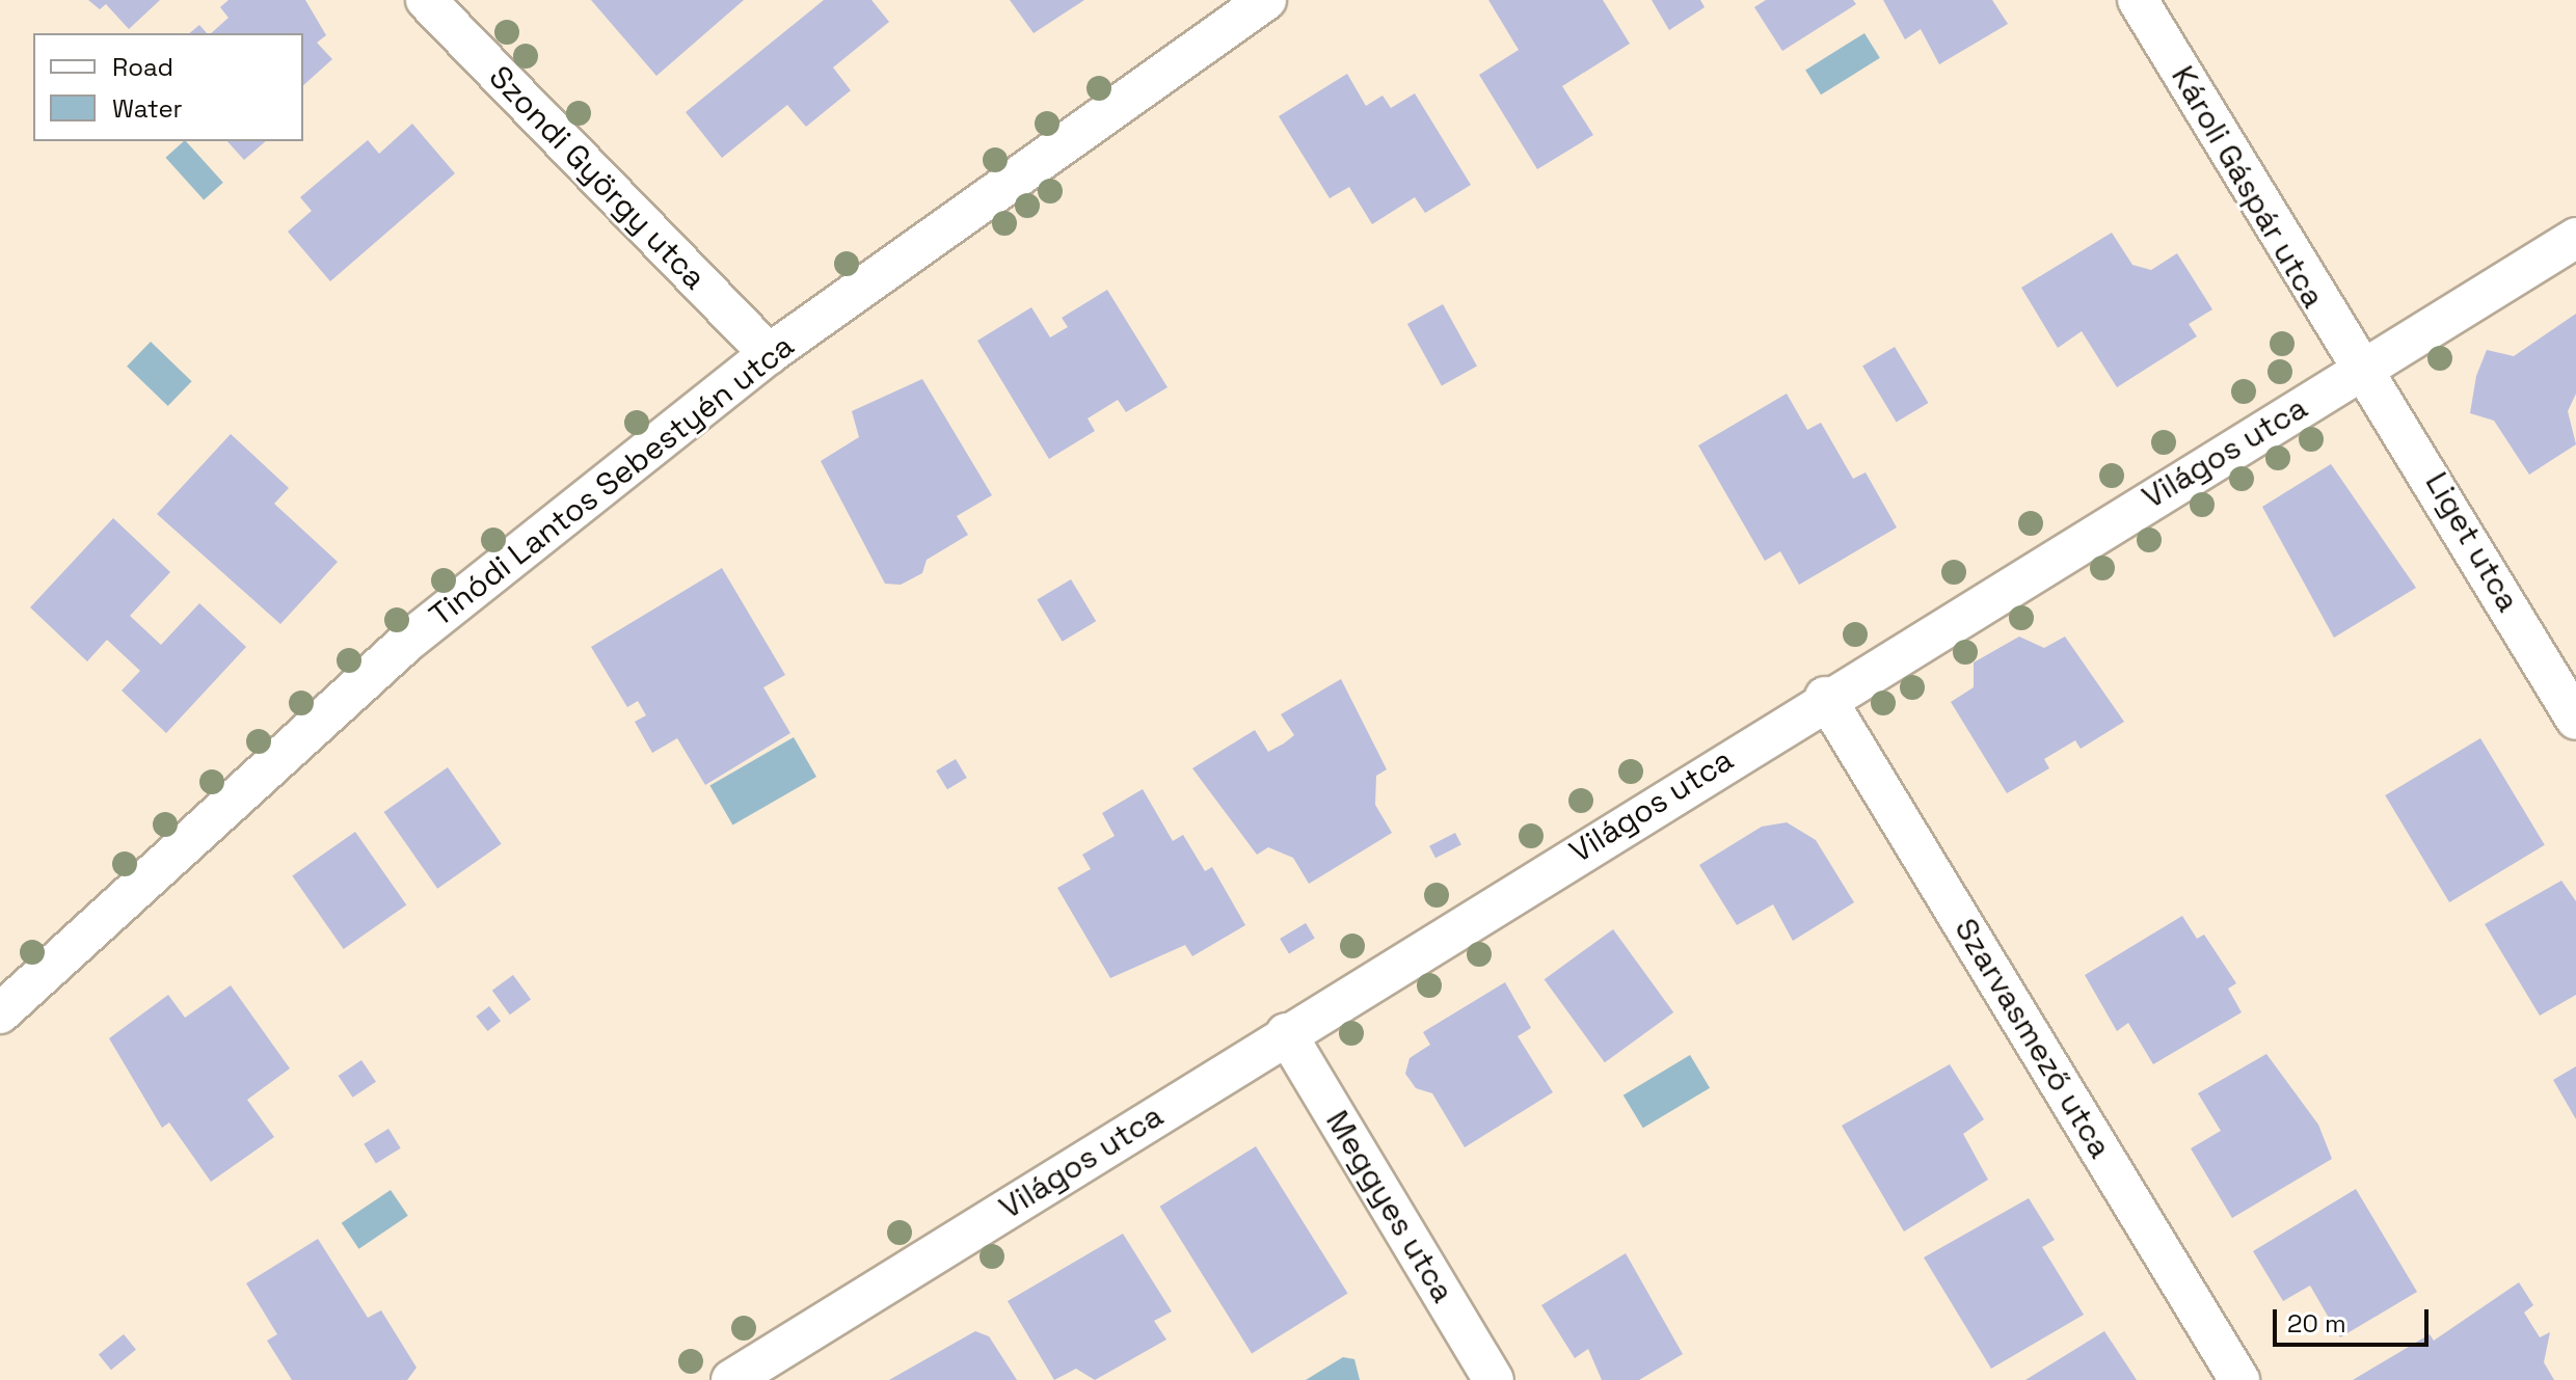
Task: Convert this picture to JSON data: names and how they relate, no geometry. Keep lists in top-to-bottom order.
{
  "streets": {
    "street": [
      "Szondi György utca",
      "Károli Gáspár utca",
      "Világos utca",
      "Tinódi Lantos Sebestyén utca",
      "Liget utca",
      "Szarvasmező utca",
      "Meggyes utca"
    ]
  },
  "crossings": [
    ["Szondi György utca", "Tinódi Lantos Sebestyén utca"],
    ["Károli Gáspár utca", "Világos utca"],
    ["Károli Gáspár utca", "Liget utca"],
    ["Világos utca", "Liget utca"],
    ["Világos utca", "Szarvasmező utca"],
    ["Világos utca", "Meggyes utca"]
  ],
  "legend": ["Road", "Water"],
  "scale_bar": "20 m"
}
